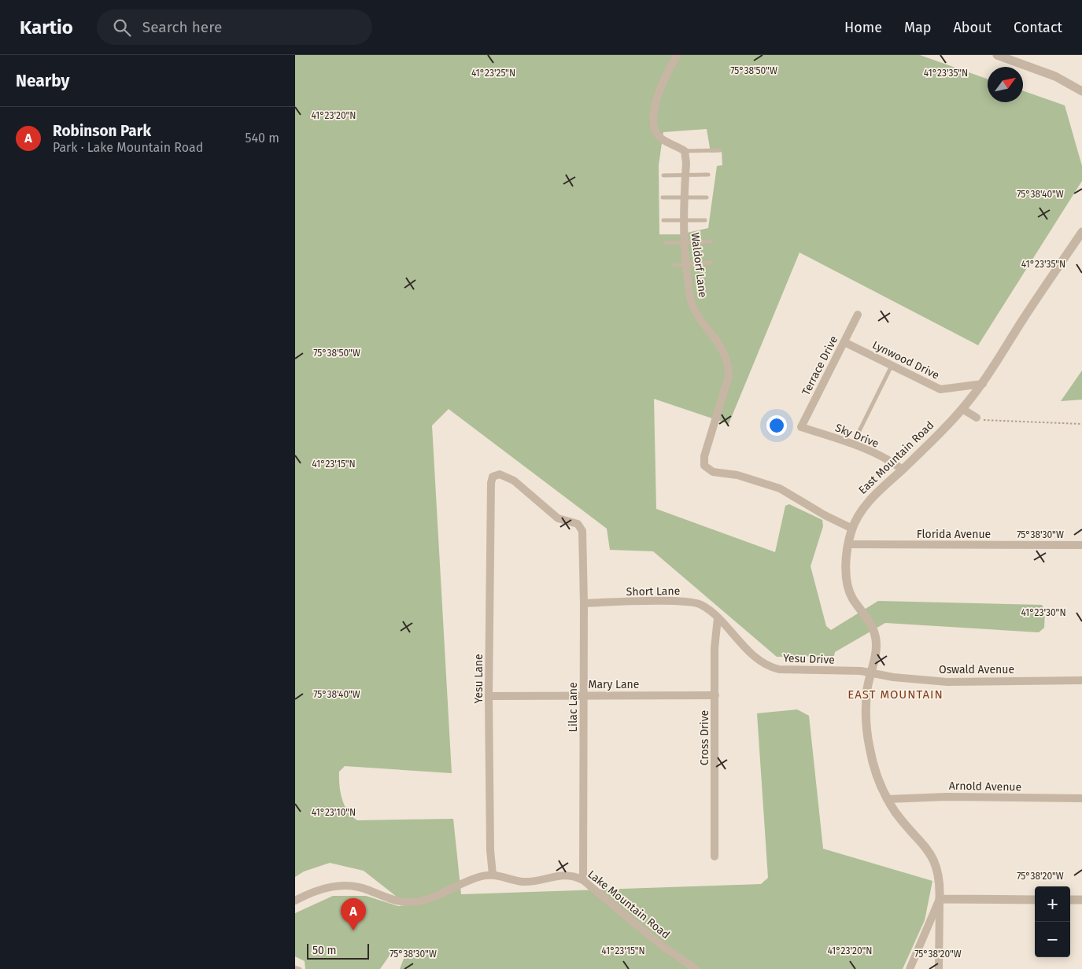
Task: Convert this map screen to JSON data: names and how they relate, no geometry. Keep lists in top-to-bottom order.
{
  "streets": {
    "street": [
      "Waldorf Lane",
      "Lynwood Drive",
      "Terrace Drive",
      "Sky Drive",
      "East Mountain Road",
      "Florida Avenue",
      "Short Lane",
      "Yesu Drive",
      "Oswald Avenue",
      "Yesu Lane",
      "Mary Lane",
      "Lilac Lane",
      "Cross Drive",
      "Arnold Avenue",
      "Lake Mountain Road"
    ]
  },
  "crossings": [
    ["Waldorf Lane", "East Mountain Road"],
    ["Lynwood Drive", "Terrace Drive"],
    ["Lynwood Drive", "East Mountain Road"],
    ["Terrace Drive", "Sky Drive"],
    ["Sky Drive", "East Mountain Road"],
    ["East Mountain Road", "Florida Avenue"],
    ["East Mountain Road", "Yesu Drive"],
    ["East Mountain Road", "Oswald Avenue"],
    ["East Mountain Road", "Arnold Avenue"],
    ["Short Lane", "Yesu Drive"],
    ["Short Lane", "Lilac Lane"],
    ["Short Lane", "Cross Drive"],
    ["Yesu Drive", "Oswald Avenue"],
    ["Yesu Drive", "Cross Drive"],
    ["Yesu Lane", "Mary Lane"],
    ["Yesu Lane", "Lilac Lane"],
    ["Yesu Lane", "Lake Mountain Road"],
    ["Mary Lane", "Lilac Lane"],
    ["Mary Lane", "Cross Drive"],
    ["Lilac Lane", "Lake Mountain Road"]
  ],
  "districts": ["EAST MOUNTAIN"],
  "scale_bar": "50 m",
  "north": "top right",
  "page": {
    "header": "Kartio",
    "search": "Search here",
    "nav": [
      "Home",
      "Map",
      "About",
      "Contact"
    ],
    "heading": "Nearby",
    "list": [
      {
        "mark": "A",
        "name": "Robinson Park",
        "note": "Park · Lake Mountain Road",
        "value": "540 m"
      }
    ],
    "map_buttons": ["+", "−"],
    "pins": "A",
    "scale": "50 m"
  },
  "coordinates": [
    "75°38'50\"W",
    "41°23'25\"N",
    "41°23'35\"N",
    "41°23'20\"N",
    "75°38'40\"W",
    "41°23'15\"N",
    "75°38'30\"W",
    "41°23'30\"N",
    "41°23'10\"N",
    "75°38'20\"W"
  ]
}
